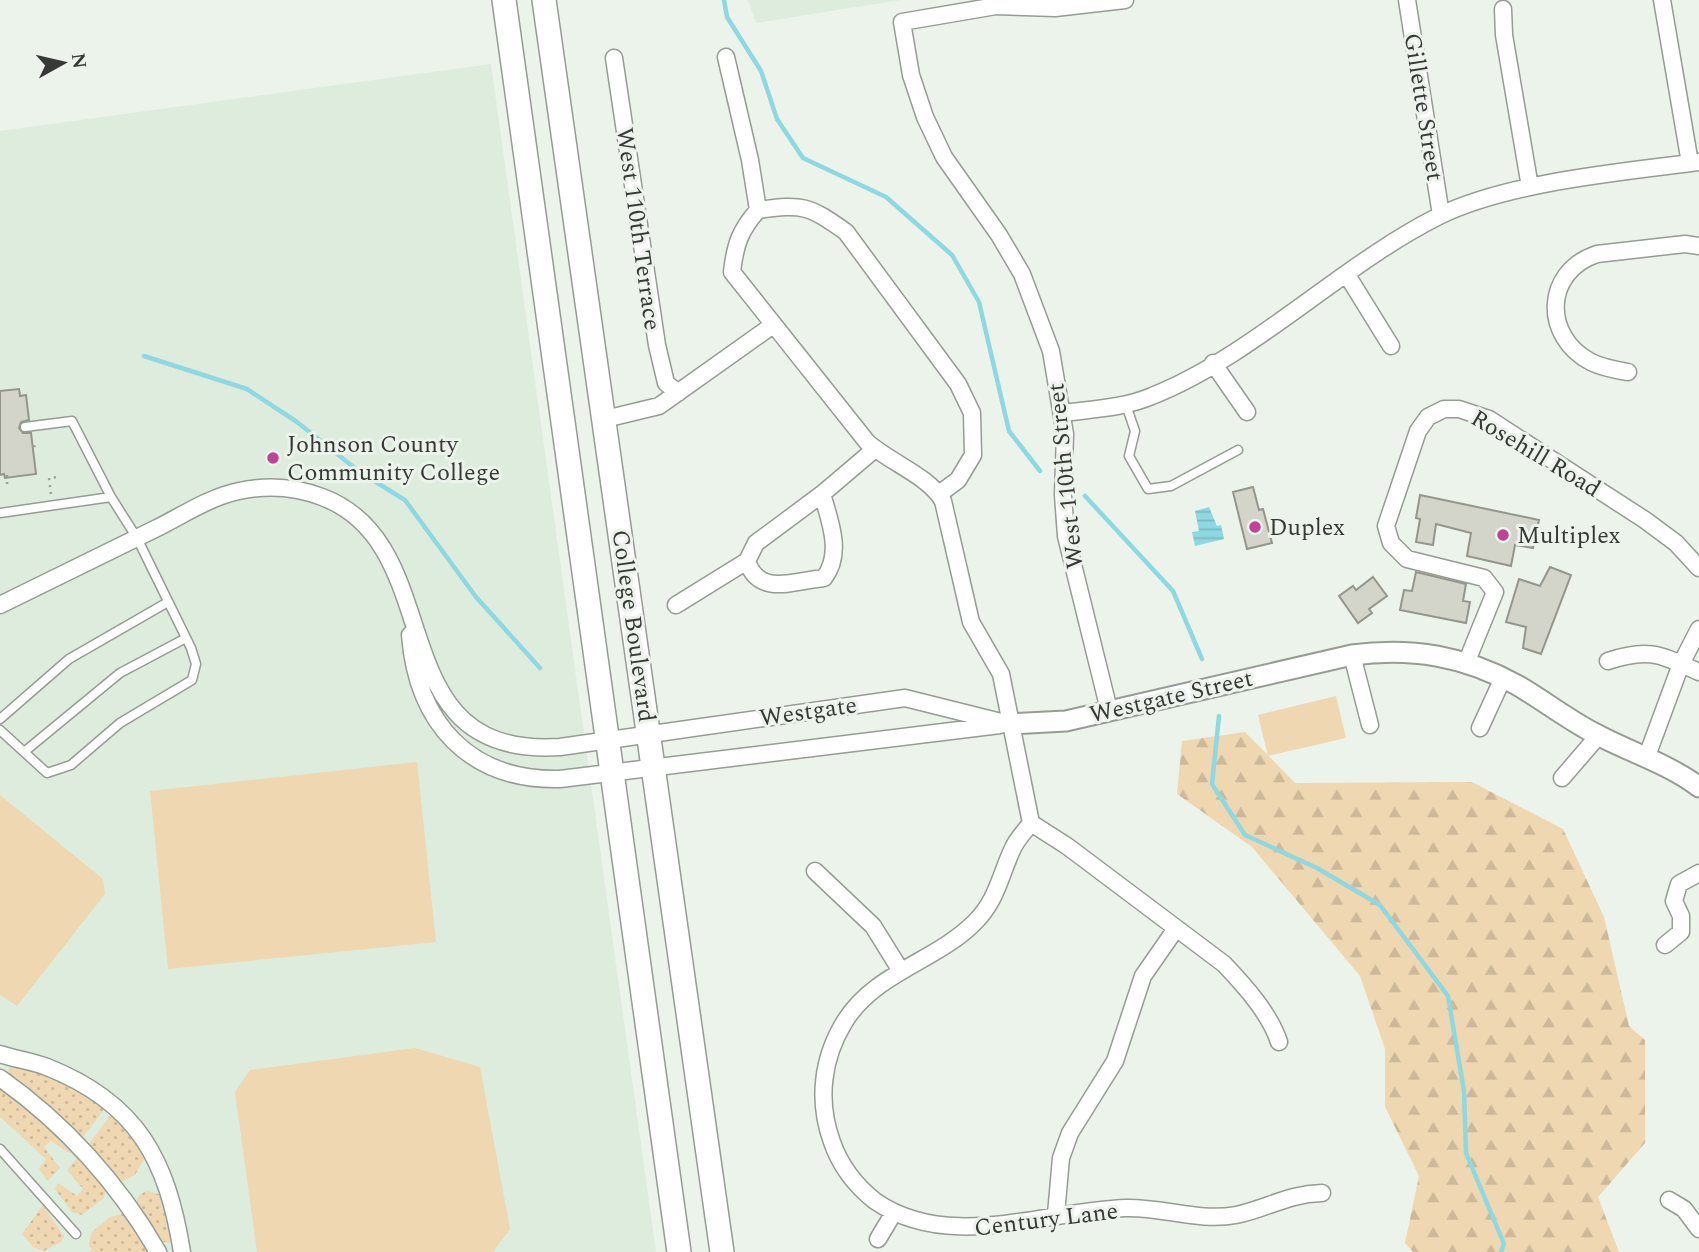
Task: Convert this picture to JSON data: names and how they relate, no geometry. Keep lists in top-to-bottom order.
{
  "streets": {
    "main road": ["College Boulevard"],
    "street": [
      "Gillette Street",
      "West 110th Terrace",
      "Rosehill Road",
      "West 110th Street",
      "Westgate Street",
      "Westgate",
      "Century Lane"
    ]
  },
  "crossings": [
    ["Rosehill Road", "Westgate Street"],
    ["West 110th Street", "Westgate Street"],
    ["College Boulevard", "Westgate Street"],
    ["College Boulevard", "Westgate"],
    ["Westgate Street", "Westgate"]
  ],
  "places": ["Johnson County Community College", "Duplex", "Multiplex"],
  "north": "right"
}
